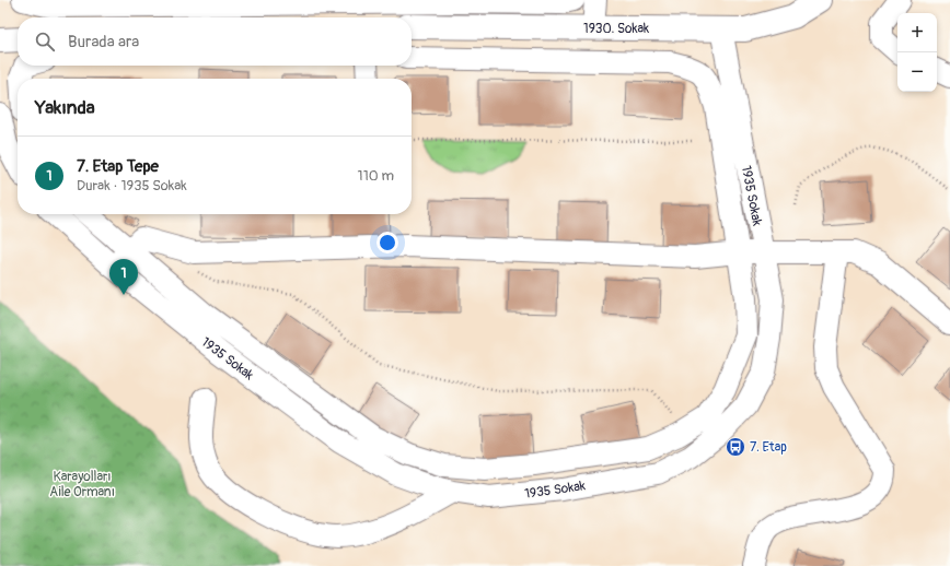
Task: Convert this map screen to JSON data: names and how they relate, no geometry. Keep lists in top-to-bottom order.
{
  "streets": {
    "main road": ["1930. Sokak"],
    "street": ["1935 Sokak"]
  },
  "crossings": [
    ["1930. Sokak", "1935 Sokak"]
  ],
  "parks": ["Karayolları Aile Ormanı"],
  "places": {
    "bus stop": ["7. Etap"]
  },
  "page": {
    "map_buttons": ["+", "−"],
    "search": "Burada ara",
    "heading": "Yakında",
    "list": [
      {
        "mark": "1",
        "name": "7. Etap Tepe",
        "note": "Durak · 1935 Sokak",
        "value": "110 m"
      }
    ],
    "pins": "1"
  }
}
